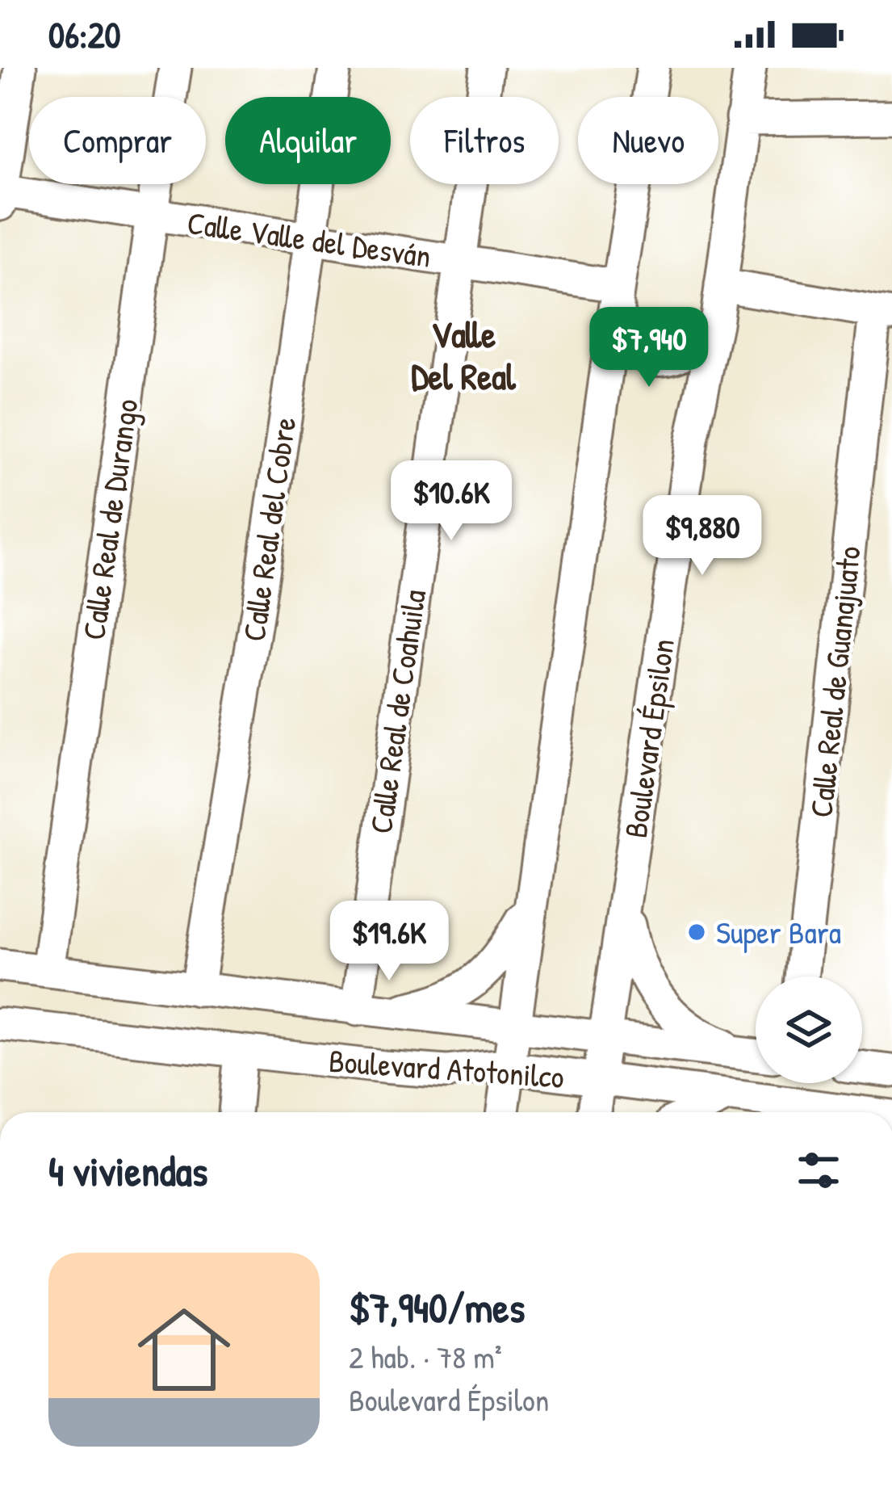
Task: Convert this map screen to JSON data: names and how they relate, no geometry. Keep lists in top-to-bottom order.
{
  "streets": {
    "street": [
      "Calle Valle del Desván",
      "Calle Real de Durango",
      "Calle Real del Cobre",
      "Calle Real de Guanajuato",
      "Calle Real de Coahuila",
      "Boulevard Épsilon",
      "Boulevard Atotonilco"
    ]
  },
  "crossings": [
    ["Calle Valle del Desván", "Calle Real de Durango"],
    ["Calle Valle del Desván", "Calle Real del Cobre"],
    ["Calle Valle del Desván", "Calle Real de Coahuila"],
    ["Calle Real de Durango", "Boulevard Atotonilco"],
    ["Calle Real del Cobre", "Boulevard Atotonilco"],
    ["Calle Real de Coahuila", "Boulevard Atotonilco"],
    ["Boulevard Épsilon", "Boulevard Atotonilco"]
  ],
  "districts": ["Valle Del Real"],
  "places": ["Super Bara"],
  "page": {
    "status": "06:20",
    "chip": [
      "Comprar",
      "Alquilar",
      "Filtros",
      "Nuevo"
    ],
    "price": [
      "$7,940",
      "$10.6K",
      "$9,880",
      "$19.6K"
    ],
    "heading": "4 viviendas",
    "list": [
      {
        "name": "$7,940/mes",
        "note": "2 hab. · 78 m² · Boulevard Épsilon"
      }
    ]
  }
}
